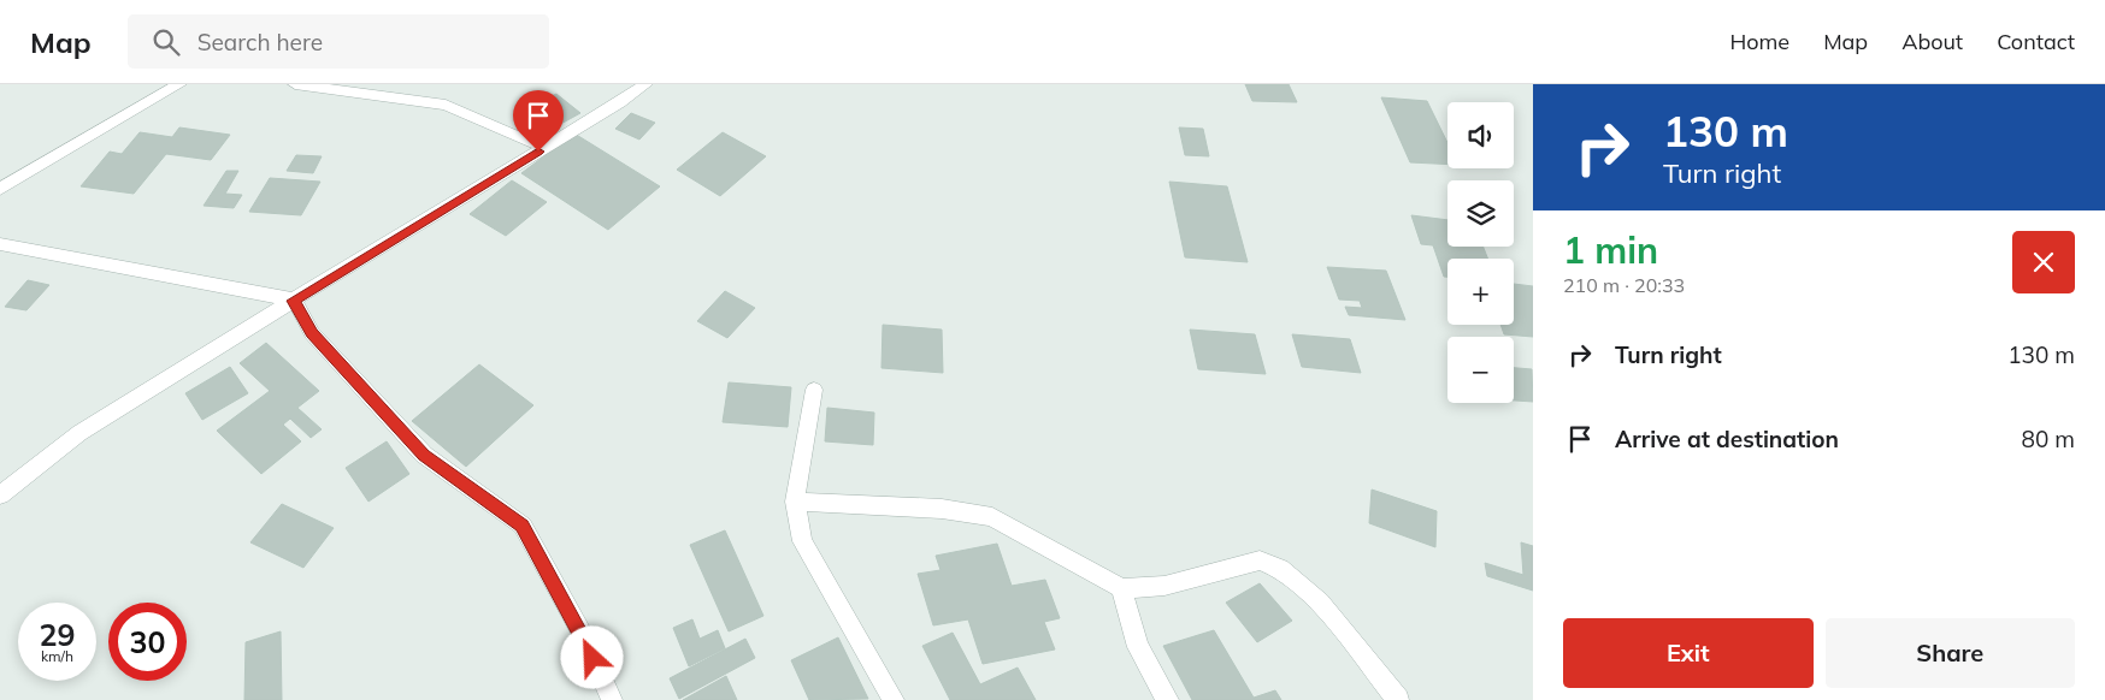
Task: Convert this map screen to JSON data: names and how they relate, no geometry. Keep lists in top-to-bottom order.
{
  "page": {
    "header": "Map",
    "search": "Search here",
    "nav": [
      "Home",
      "Map",
      "About",
      "Contact"
    ],
    "turn": ["130 m", "Turn right"],
    "map_buttons": ["+", "−"],
    "heading": ["1 min", "210 m · 20:33"],
    "list": [
      {
        "name": "Turn right",
        "value": "130 m"
      },
      {
        "name": "Arrive at destination",
        "value": "80 m"
      }
    ],
    "speed": "29 km/h",
    "limit": "30",
    "buttons": ["Exit", "Share"]
  }
}
